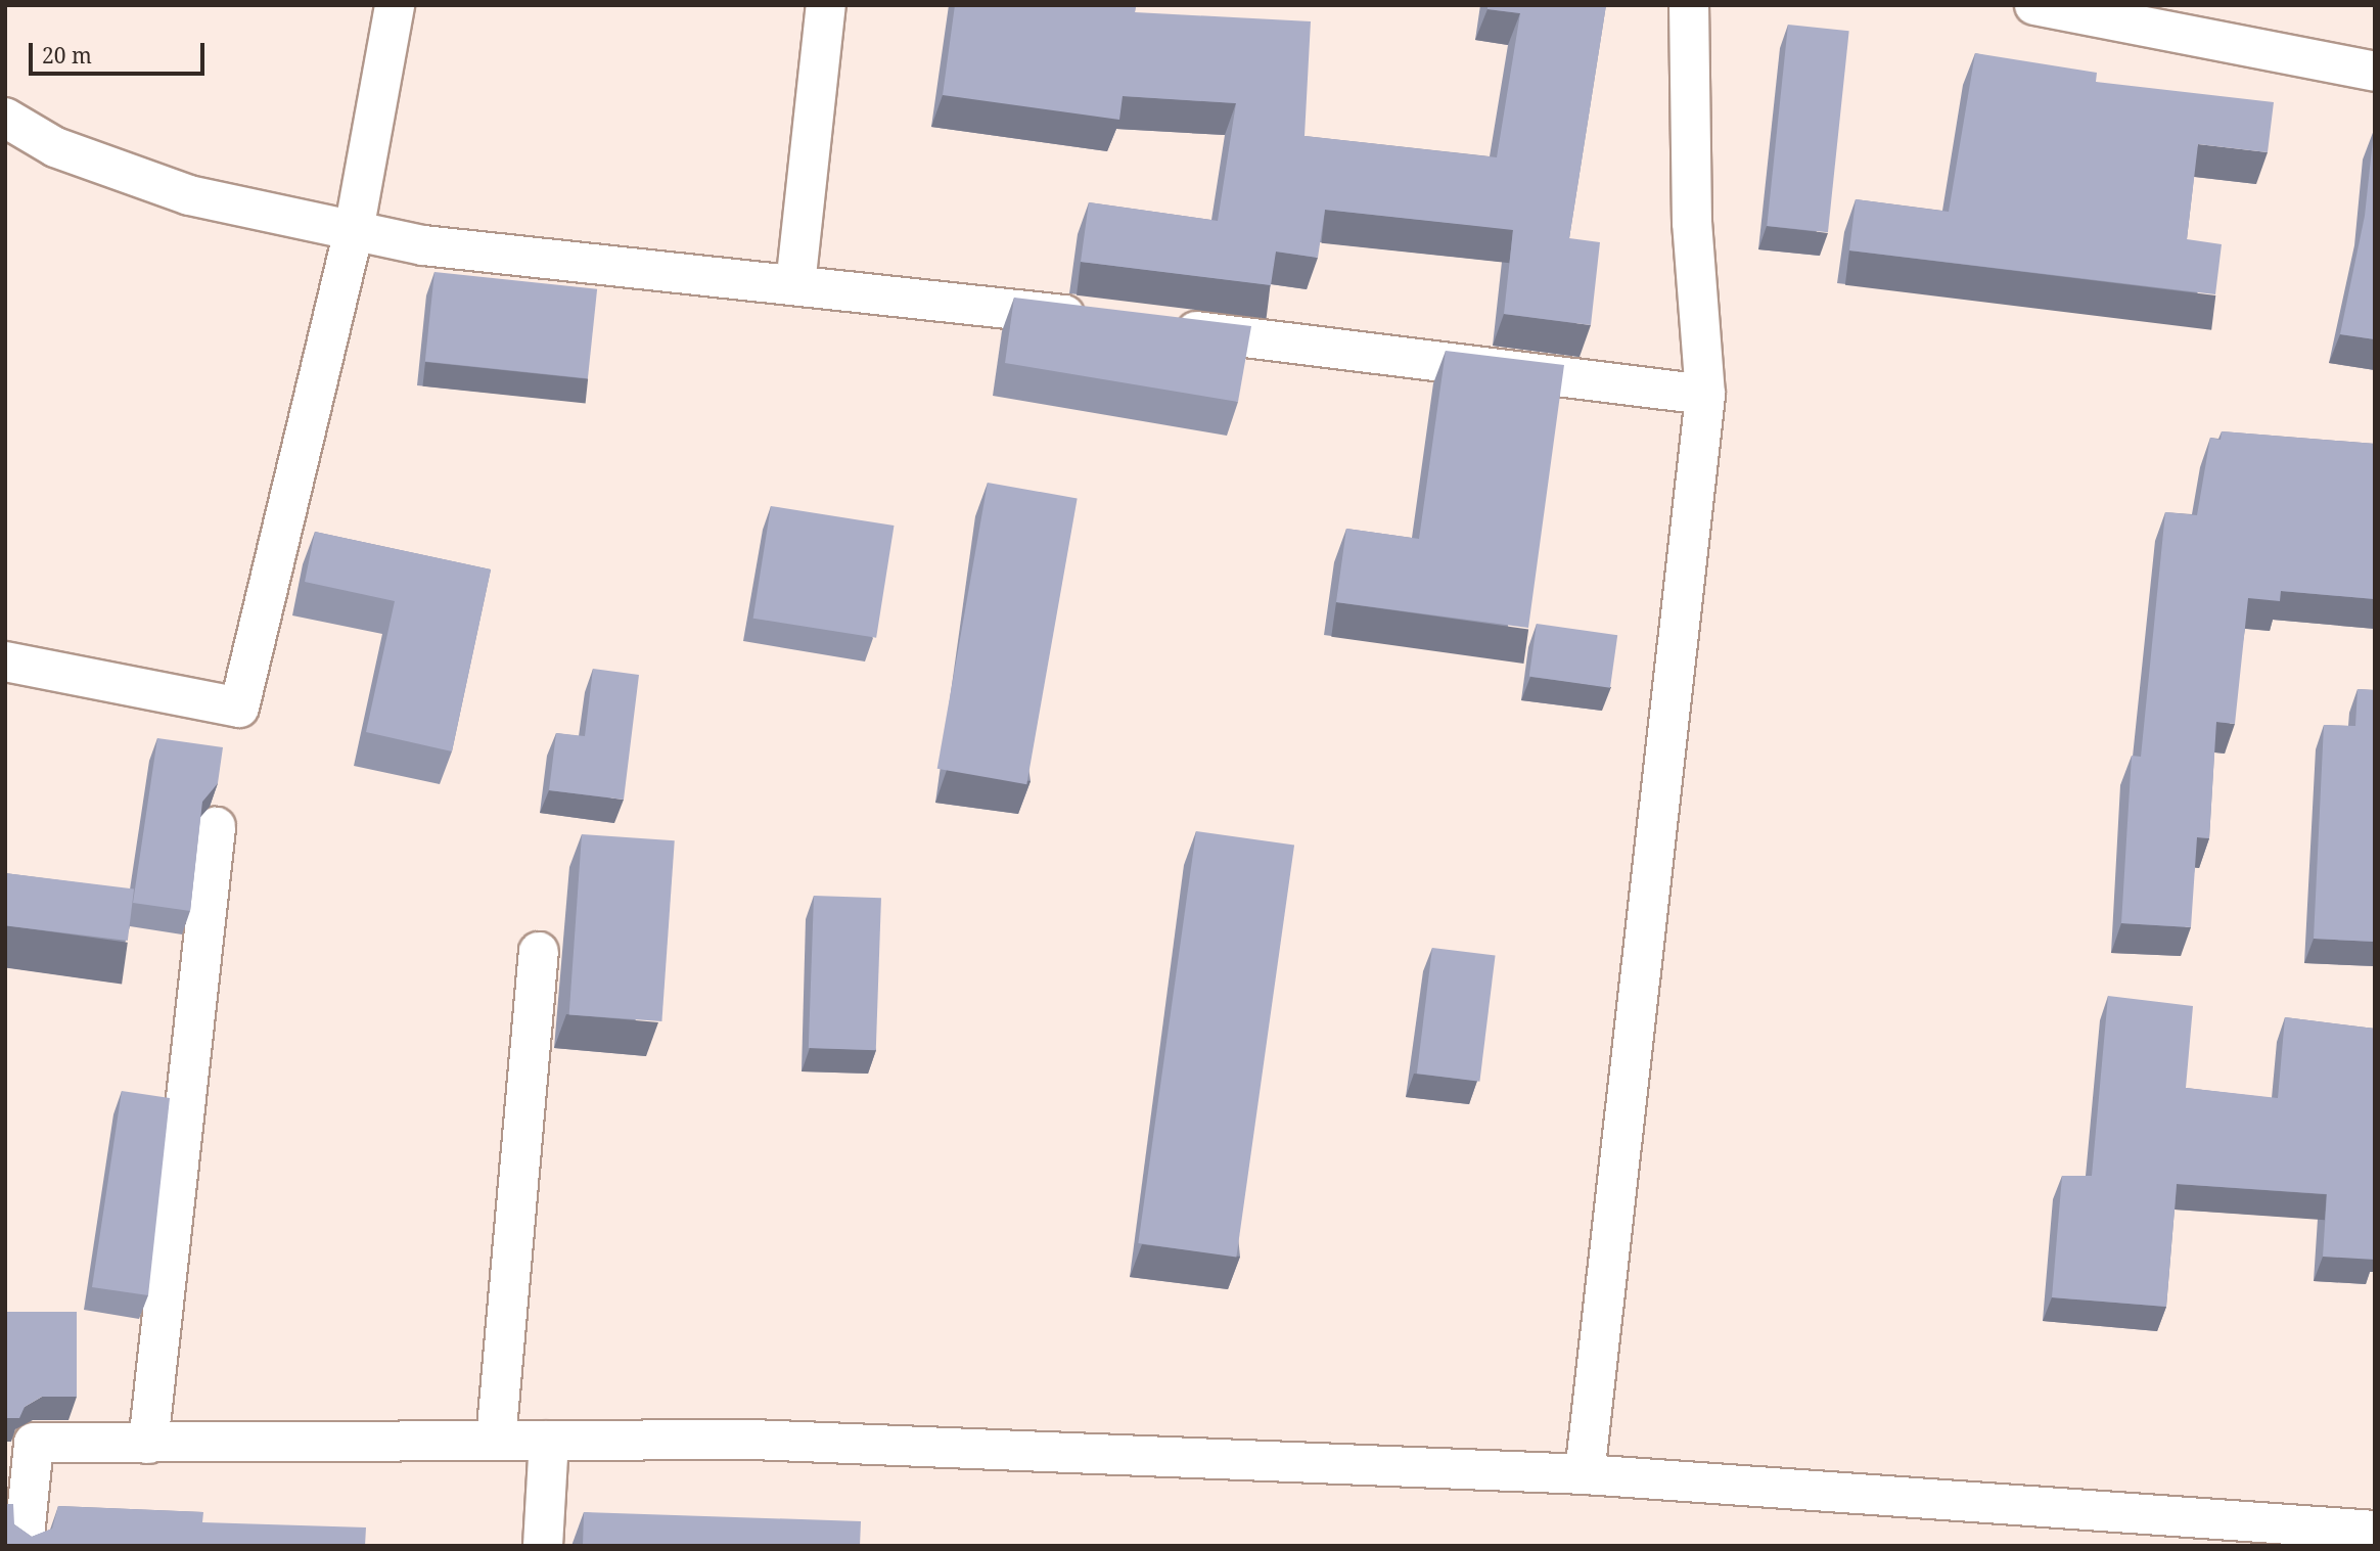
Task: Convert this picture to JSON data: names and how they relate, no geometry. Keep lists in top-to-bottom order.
{
  "scale_bar": "20 m"
}
